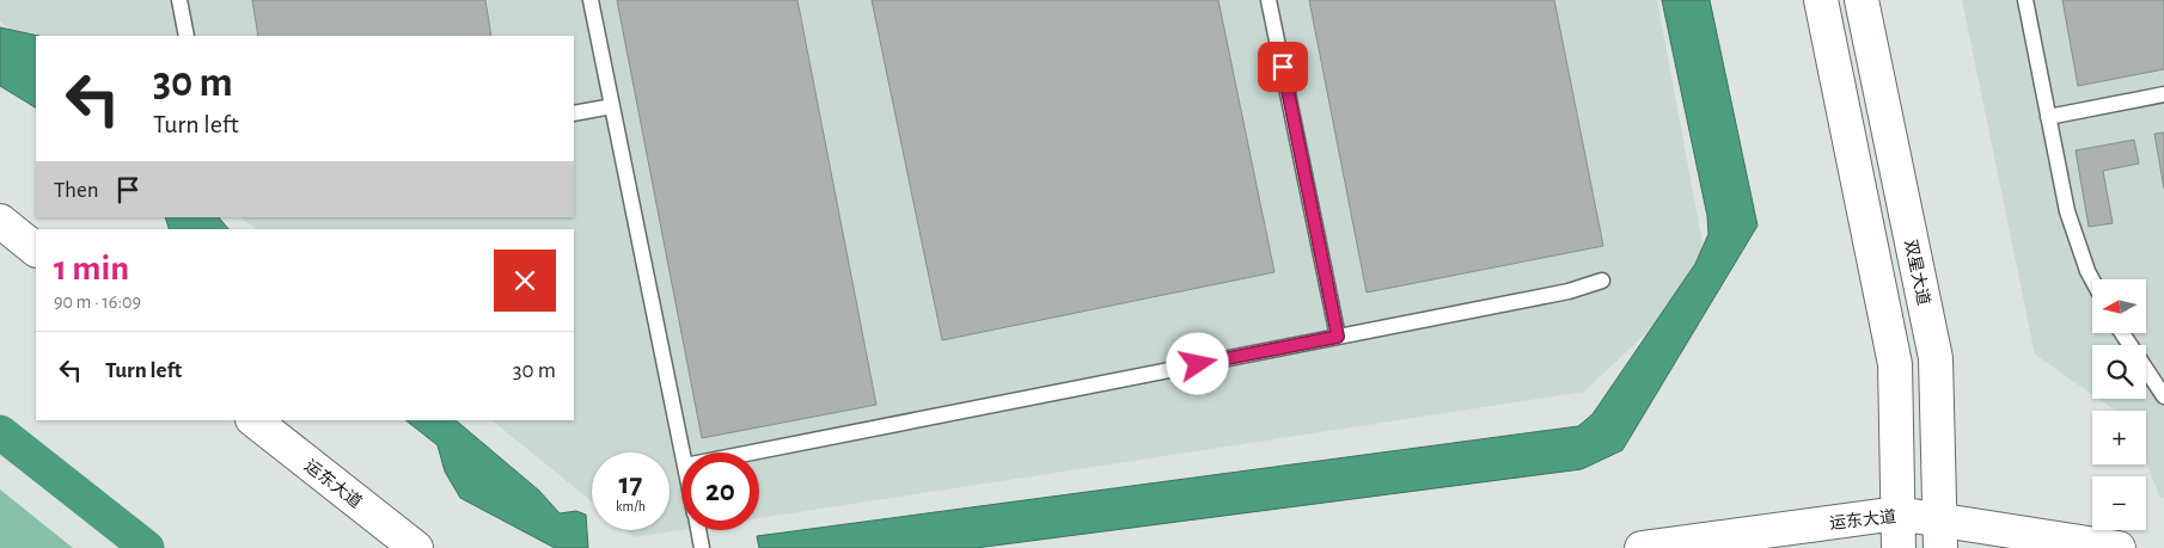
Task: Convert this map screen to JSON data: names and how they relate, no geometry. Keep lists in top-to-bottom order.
{
  "streets": {
    "street": ["双星大道", "运东大道"]
  },
  "crossings": [
    ["双星大道", "运东大道"]
  ],
  "north": "left",
  "page": {
    "turn": ["30 m", "Turn left"],
    "then": "Then",
    "heading": ["1 min", "90 m · 16:09"],
    "map_buttons": ["+", "−"],
    "list": [
      {
        "name": "Turn left",
        "value": "30 m"
      }
    ],
    "speed": "17 km/h",
    "limit": "20"
  }
}
